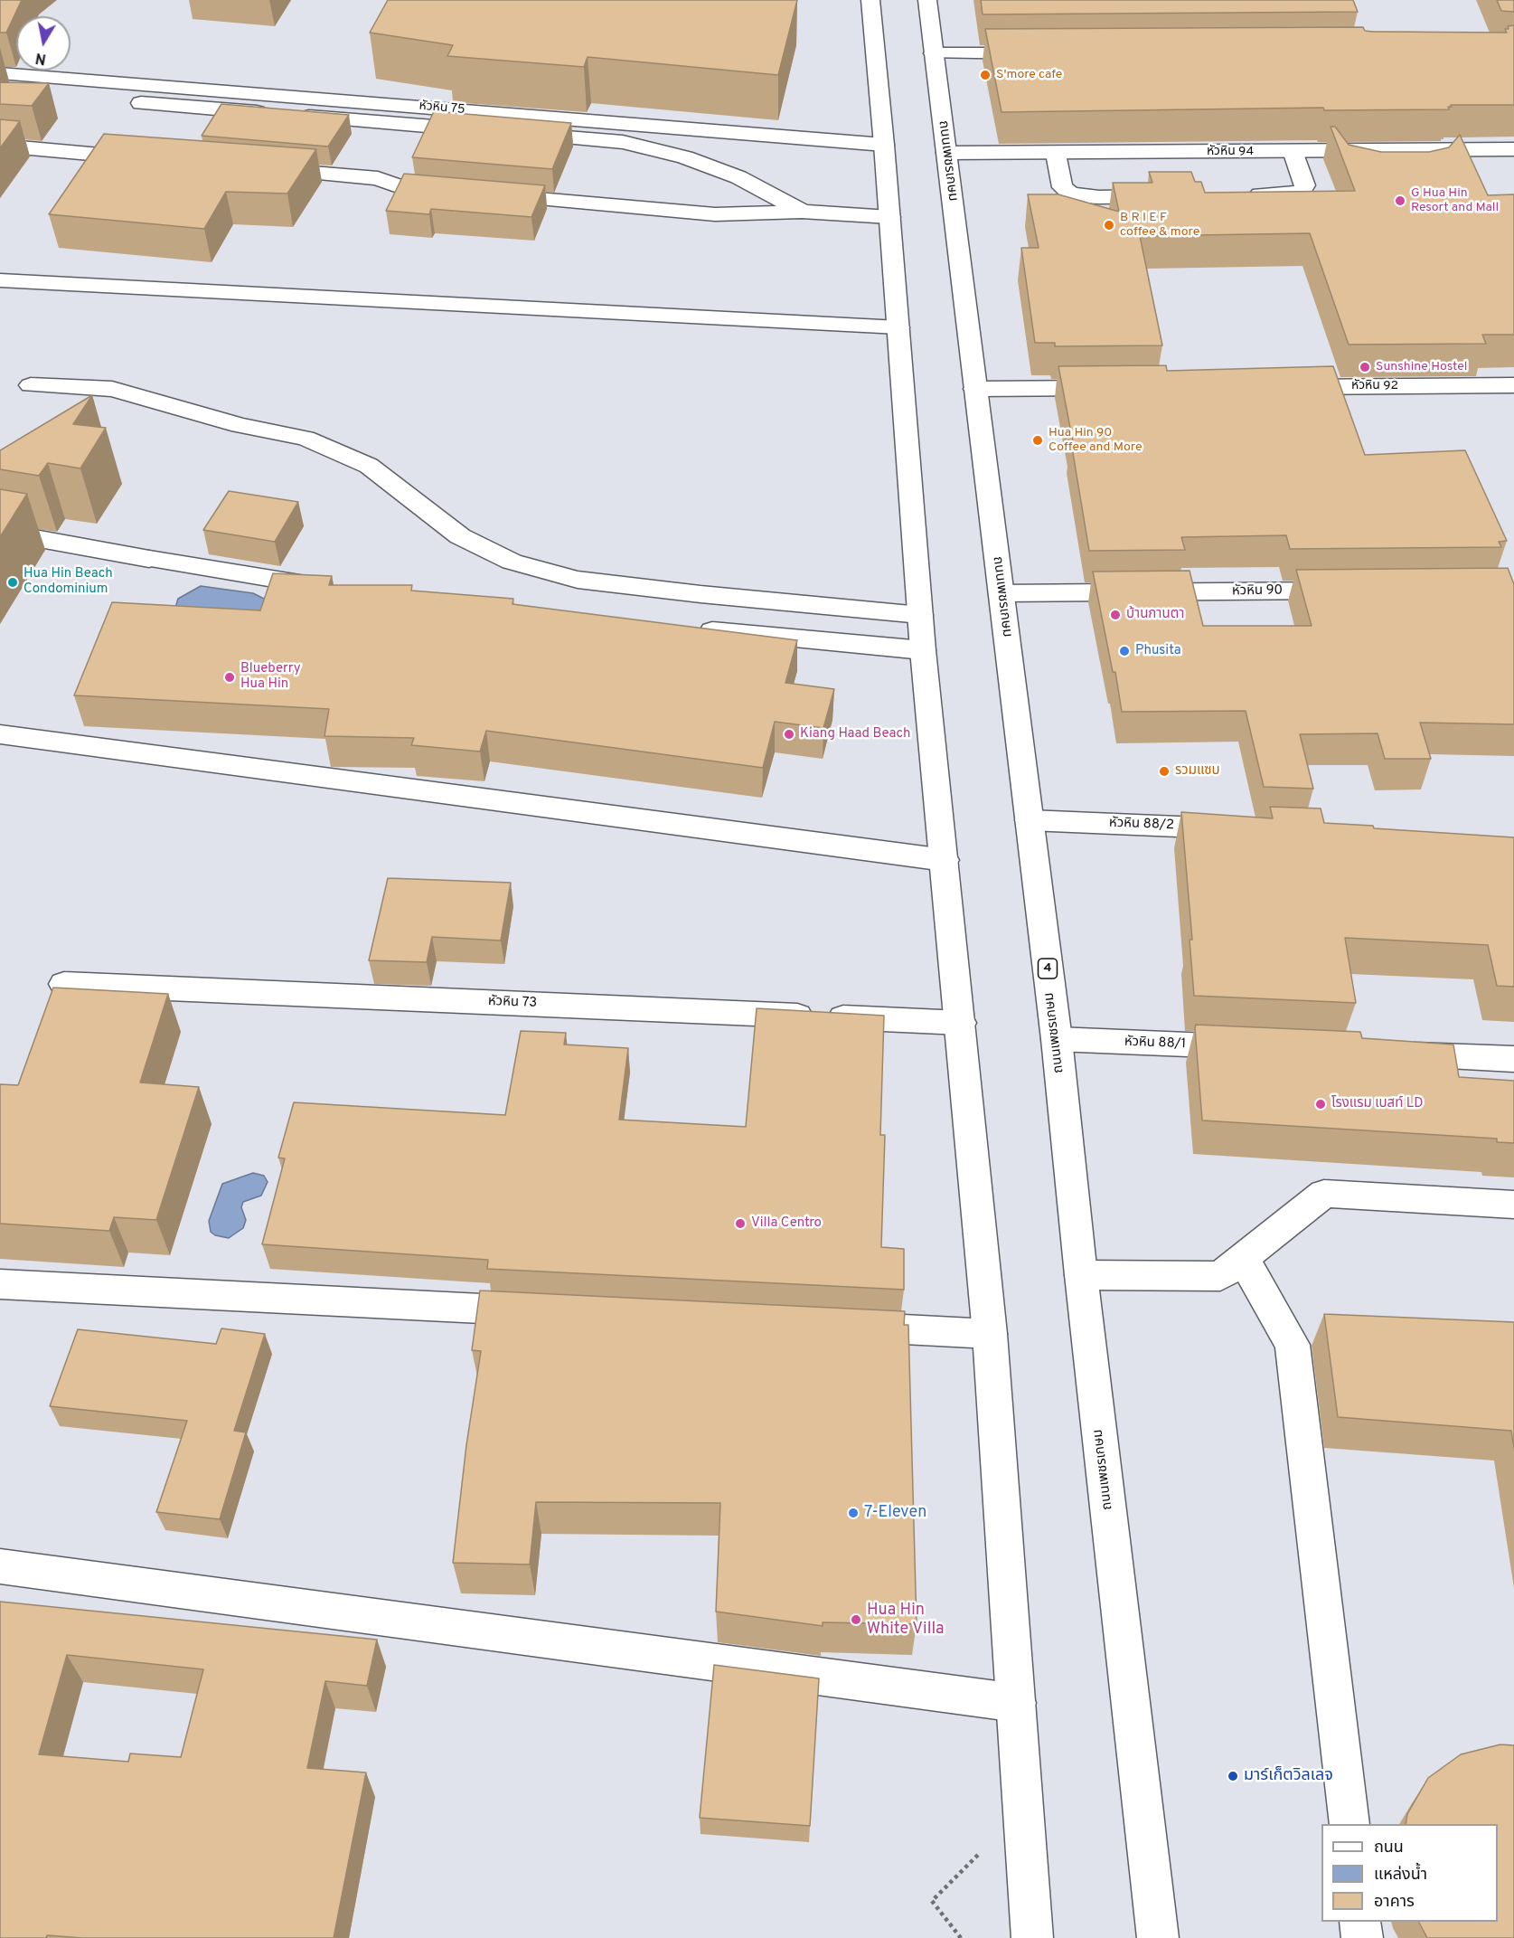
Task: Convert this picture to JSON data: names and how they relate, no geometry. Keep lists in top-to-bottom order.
{
  "streets": {
    "street": [
      "หัวหิน 75",
      "หัวหิน 94",
      "ถนนเพชรเกษม",
      "หัวหิน 92",
      "หัวหิน 90",
      "หัวหิน 88/2",
      "4",
      "หัวหิน 73",
      "หัวหิน 88/1"
    ]
  },
  "crossings": [
    ["หัวหิน 94", "ถนนเพชรเกษม"],
    ["ถนนเพชรเกษม", "หัวหิน 90"],
    ["ถนนเพชรเกษม", "หัวหิน 88/2"],
    ["ถนนเพชรเกษม", "หัวหิน 88/1"]
  ],
  "places": [
    "S'more cafe",
    "G Hua Hin Resort and Mall",
    "B R I E F coffee & more",
    "Sunshine Hostel",
    "Hua Hin 90 Coffee and More",
    "Hua Hin Beach Condominium",
    "บ้านกานตา",
    "Phusita",
    "Blueberry Hua Hin",
    "Kiang Haad Beach",
    "รวมแซบ",
    "โรงแรม เบสท์ LD",
    "Villa Centro",
    "7-Eleven",
    "Hua Hin White Villa",
    "มาร์เก็ตวิลเลจ"
  ],
  "legend": ["ถนน", "แหล่งน้ำ", "อาคาร"],
  "north": "bottom"
}
